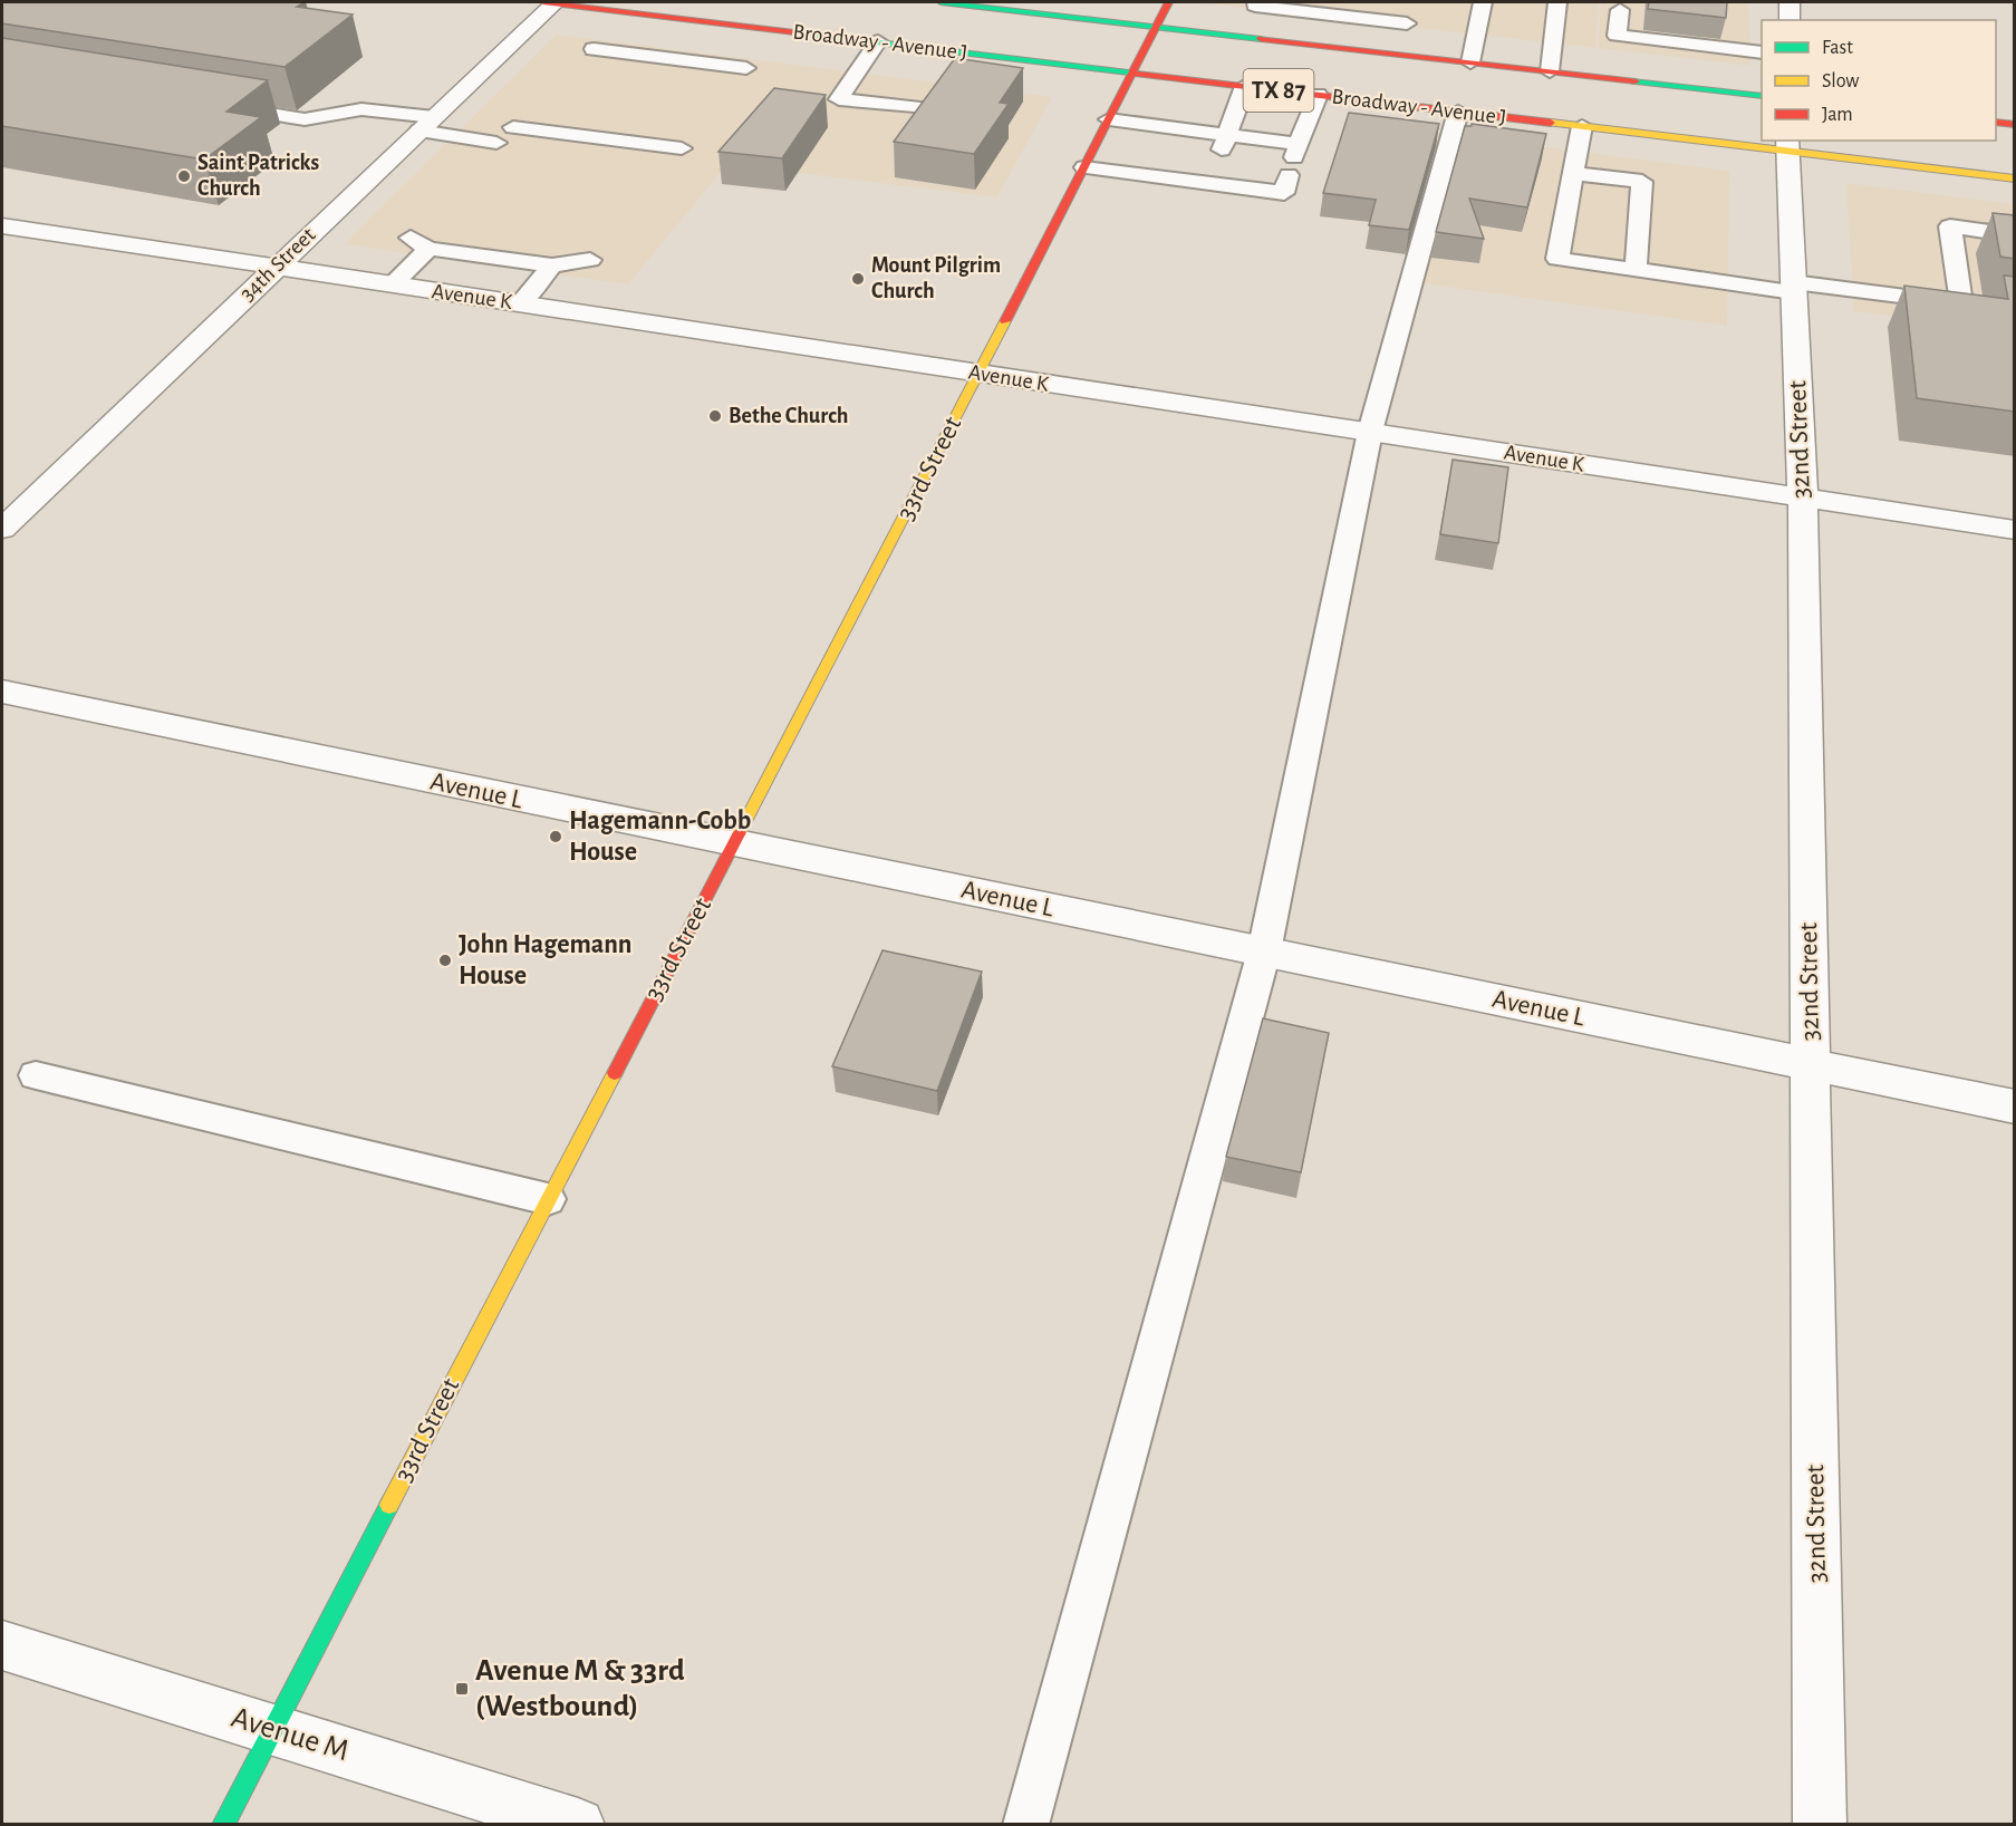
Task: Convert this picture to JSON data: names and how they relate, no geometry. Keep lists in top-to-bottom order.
{
  "streets": {
    "main road": ["Broadway - Avenue J", "TX 87", "33rd Street"],
    "street": [
      "34th Street",
      "Avenue K",
      "32nd Street",
      "Avenue L",
      "Avenue M"
    ]
  },
  "crossings": [
    ["Broadway - Avenue J", "34th Street"],
    ["Broadway - Avenue J", "32nd Street"],
    ["Broadway - Avenue J", "33rd Street"],
    ["34th Street", "Avenue K"],
    ["Avenue K", "32nd Street"],
    ["Avenue K", "33rd Street"],
    ["32nd Street", "Avenue L"],
    ["33rd Street", "Avenue L"],
    ["33rd Street", "Avenue M"]
  ],
  "places": {
    "other": [
      "Saint Patricks Church",
      "Mount Pilgrim Church",
      "Bethe Church",
      "Hagemann-Cobb House",
      "John Hagemann House"
    ],
    "transit": ["Avenue M & 33rd (Westbound)"]
  },
  "legend": ["Fast", "Slow", "Jam"]
}
